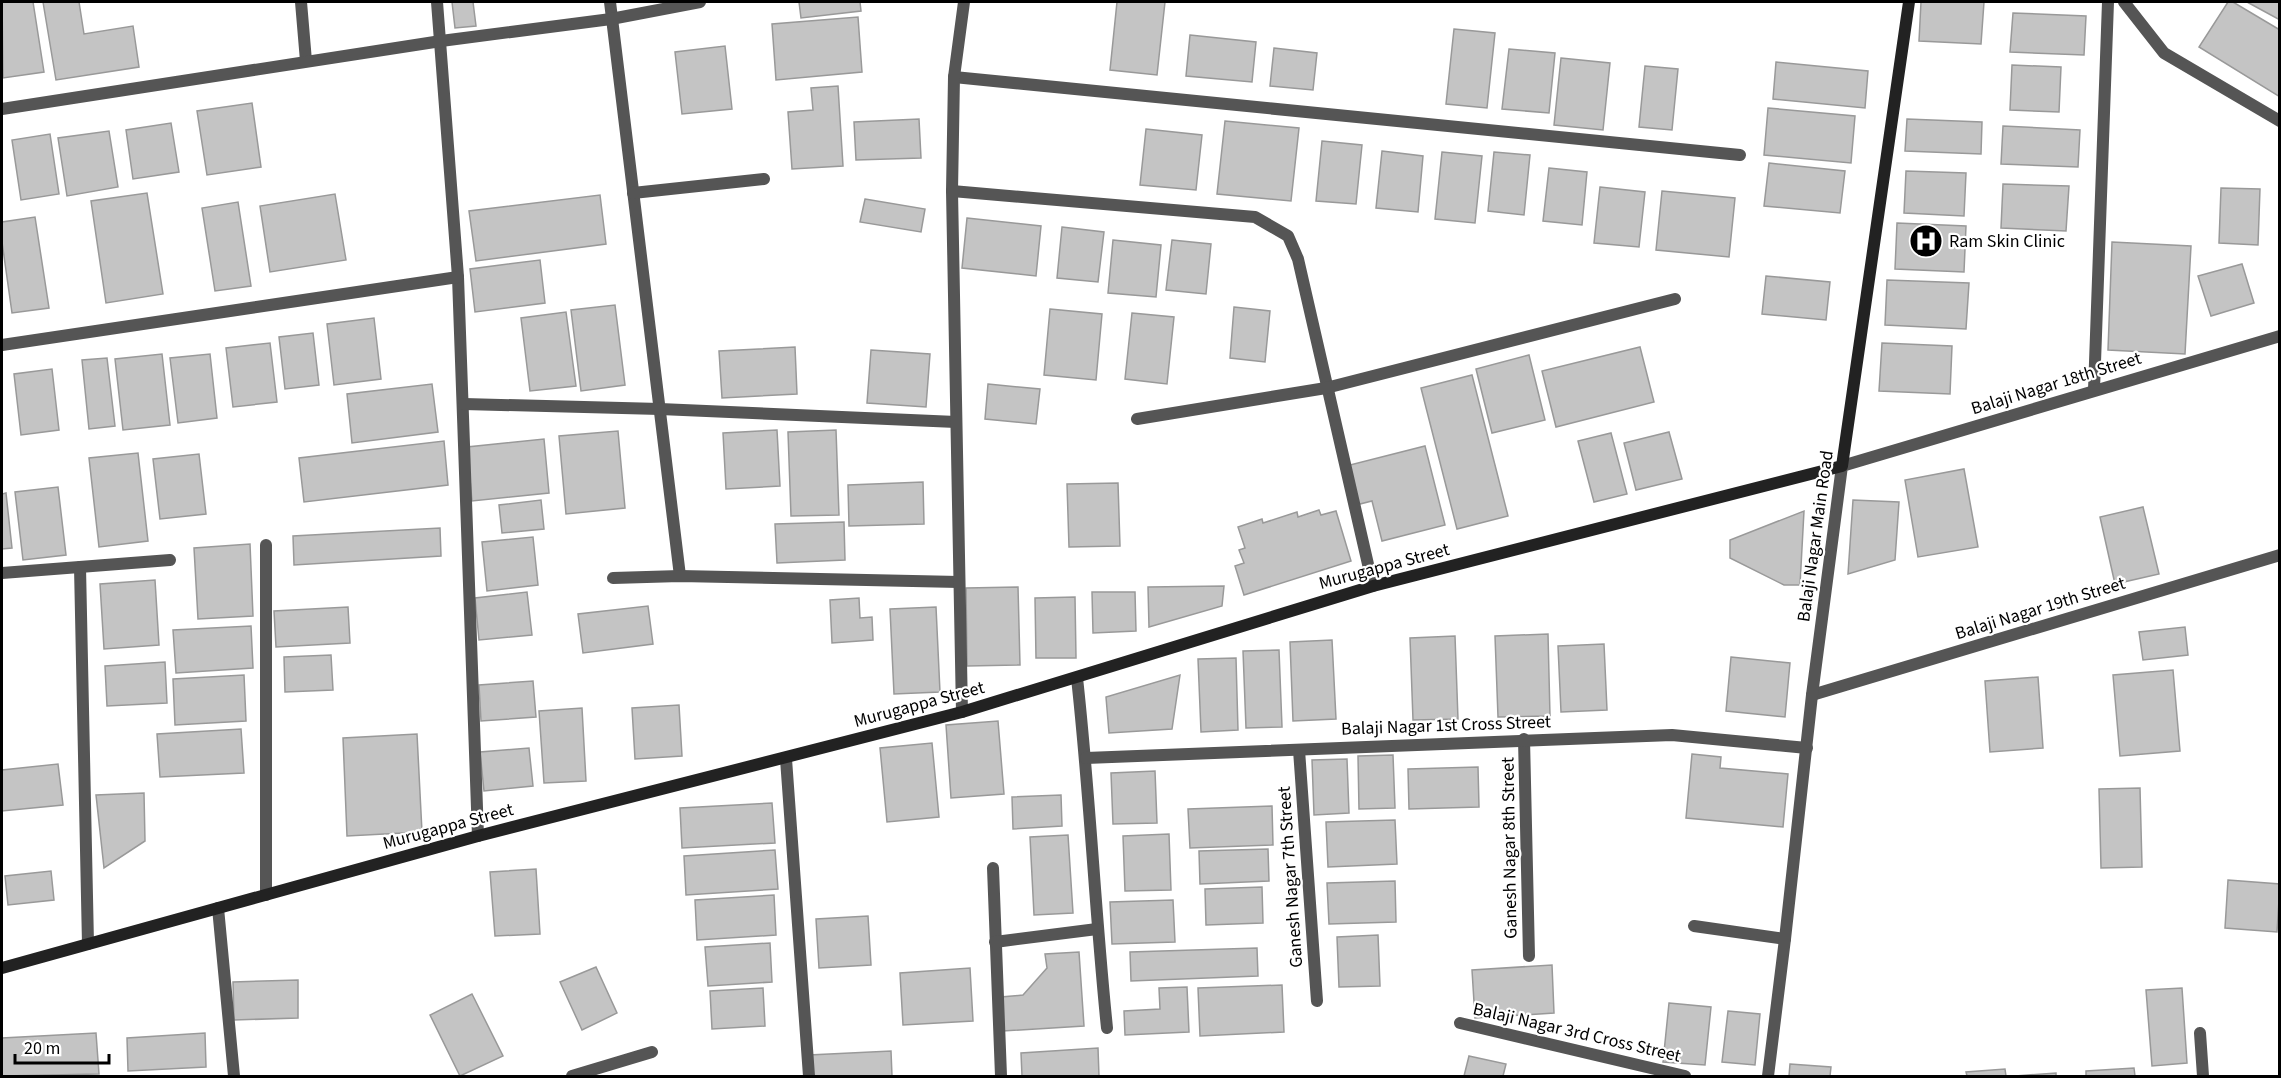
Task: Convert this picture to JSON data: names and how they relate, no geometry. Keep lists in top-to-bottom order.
{
  "streets": {
    "street": [
      "Balaji Nagar 18th Street",
      "Balaji Nagar Main Road",
      "Murugappa Street",
      "Balaji Nagar 19th Street",
      "Balaji Nagar 1st Cross Street",
      "Ganesh Nagar 8th Street",
      "Ganesh Nagar 7th Street",
      "Balaji Nagar 3rd Cross Street"
    ]
  },
  "crossings": [
    ["Balaji Nagar 18th Street", "Balaji Nagar Main Road"],
    ["Balaji Nagar 18th Street", "Murugappa Street"],
    ["Balaji Nagar Main Road", "Murugappa Street"],
    ["Balaji Nagar Main Road", "Balaji Nagar 19th Street"],
    ["Balaji Nagar Main Road", "Balaji Nagar 1st Cross Street"],
    ["Balaji Nagar 1st Cross Street", "Ganesh Nagar 8th Street"],
    ["Balaji Nagar 1st Cross Street", "Ganesh Nagar 7th Street"]
  ],
  "places": {
    "hospital": ["Ram Skin Clinic"]
  },
  "scale_bar": "20 m"
}
